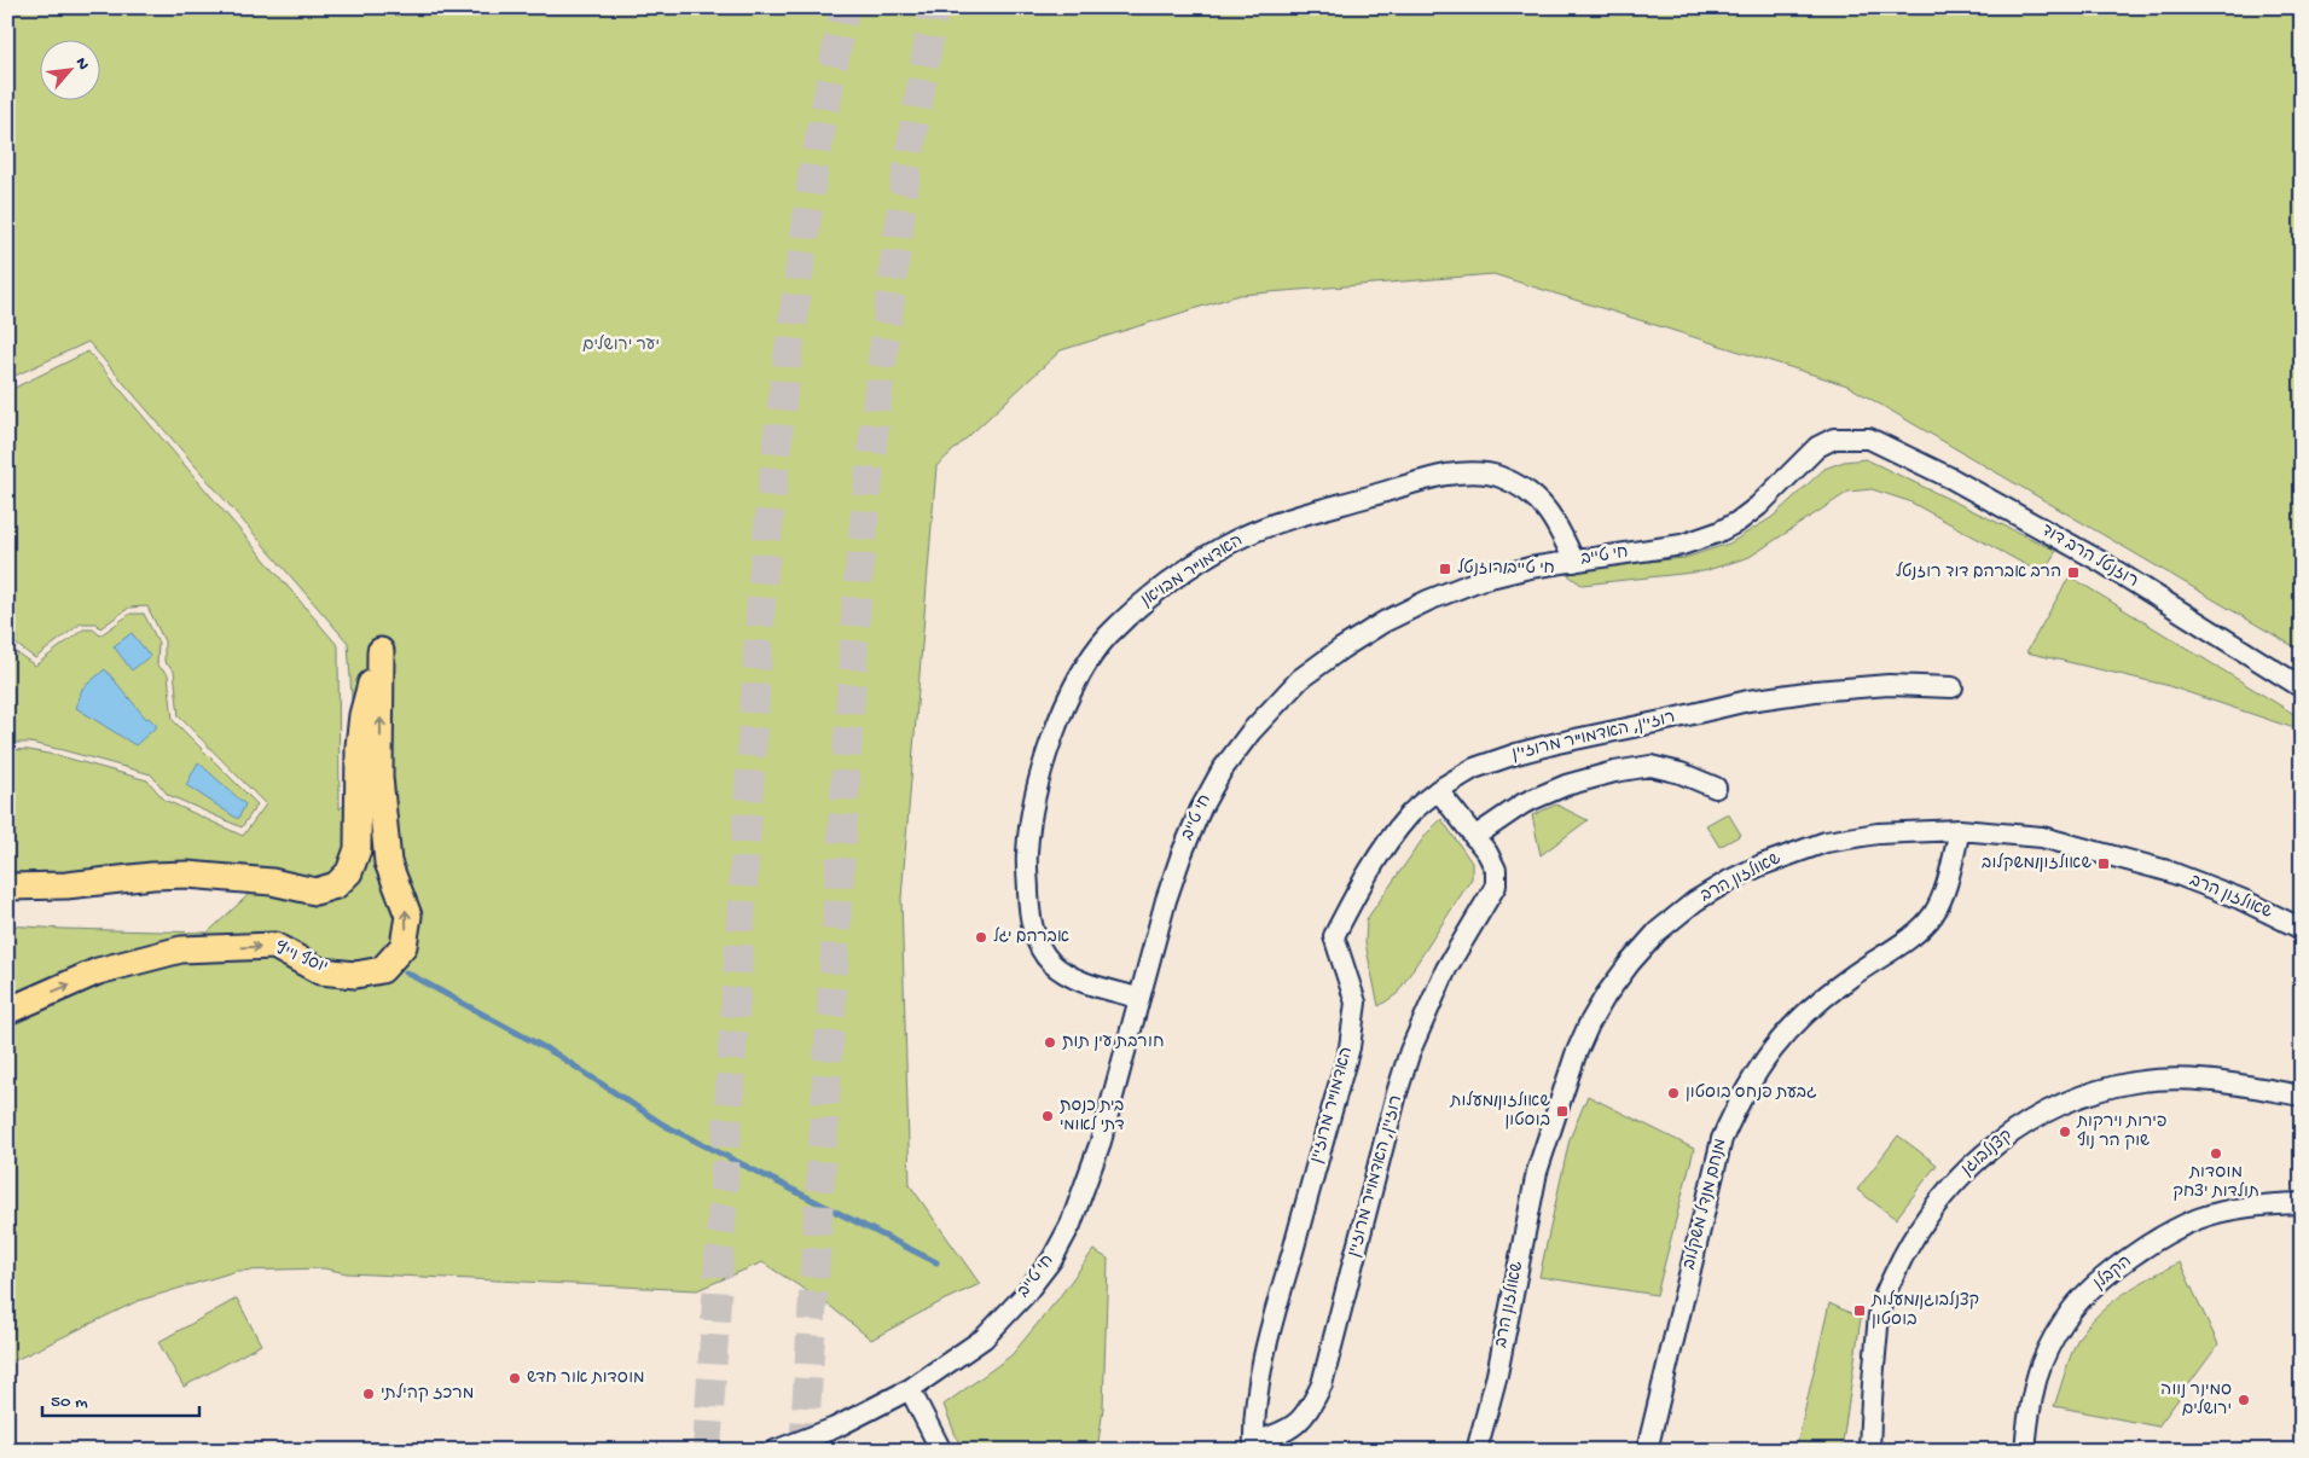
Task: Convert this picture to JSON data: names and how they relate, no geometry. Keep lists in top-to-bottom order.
{
  "streets": {
    "main road": ["יוסף וייץ"],
    "street": [
      "חי טייב",
      "רוזנטל הרב דוד",
      "האדמו\"ר מבויאן",
      "רוז'ין, האדמו\"ר מרוז'ין",
      "שאולזון הרב",
      "האדמו\"ר מרוז'ין",
      "קצנלבוגן",
      "מנחם מנדל משקלוב",
      "הקבלן"
    ]
  },
  "crossings": [
    ["חי טייב", "רוזנטל הרב דוד"],
    ["חי טייב", "האדמו\"ר מבויאן"],
    ["רוז'ין, האדמו\"ר מרוז'ין", "האדמו\"ר מרוז'ין"],
    ["שאולזון הרב", "מנחם מנדל משקלוב"]
  ],
  "parks": ["יער ירושלים"],
  "places": {
    "transit": [
      "חי טייב/רוזנטל",
      "הרב אברהם דוד רוזנטל",
      "שאולזון/משקלוב",
      "שאולזון/מעלות בוסטון",
      "קצנלבוגן/מעלות בוסטון"
    ],
    "other": [
      "אברהם יגל",
      "חורבת עין תות",
      "גבעת פנחס בוסטון",
      "בית כנסת דתי לאומי",
      "פירות וירקות שוק הר נוף",
      "מוסדות תולדות יצחק",
      "מוסדות אור חדש",
      "מרכז קהילתי",
      "סמינר נווה ירושלים"
    ]
  },
  "scale_bar": "50 m",
  "north": "top right"
}
